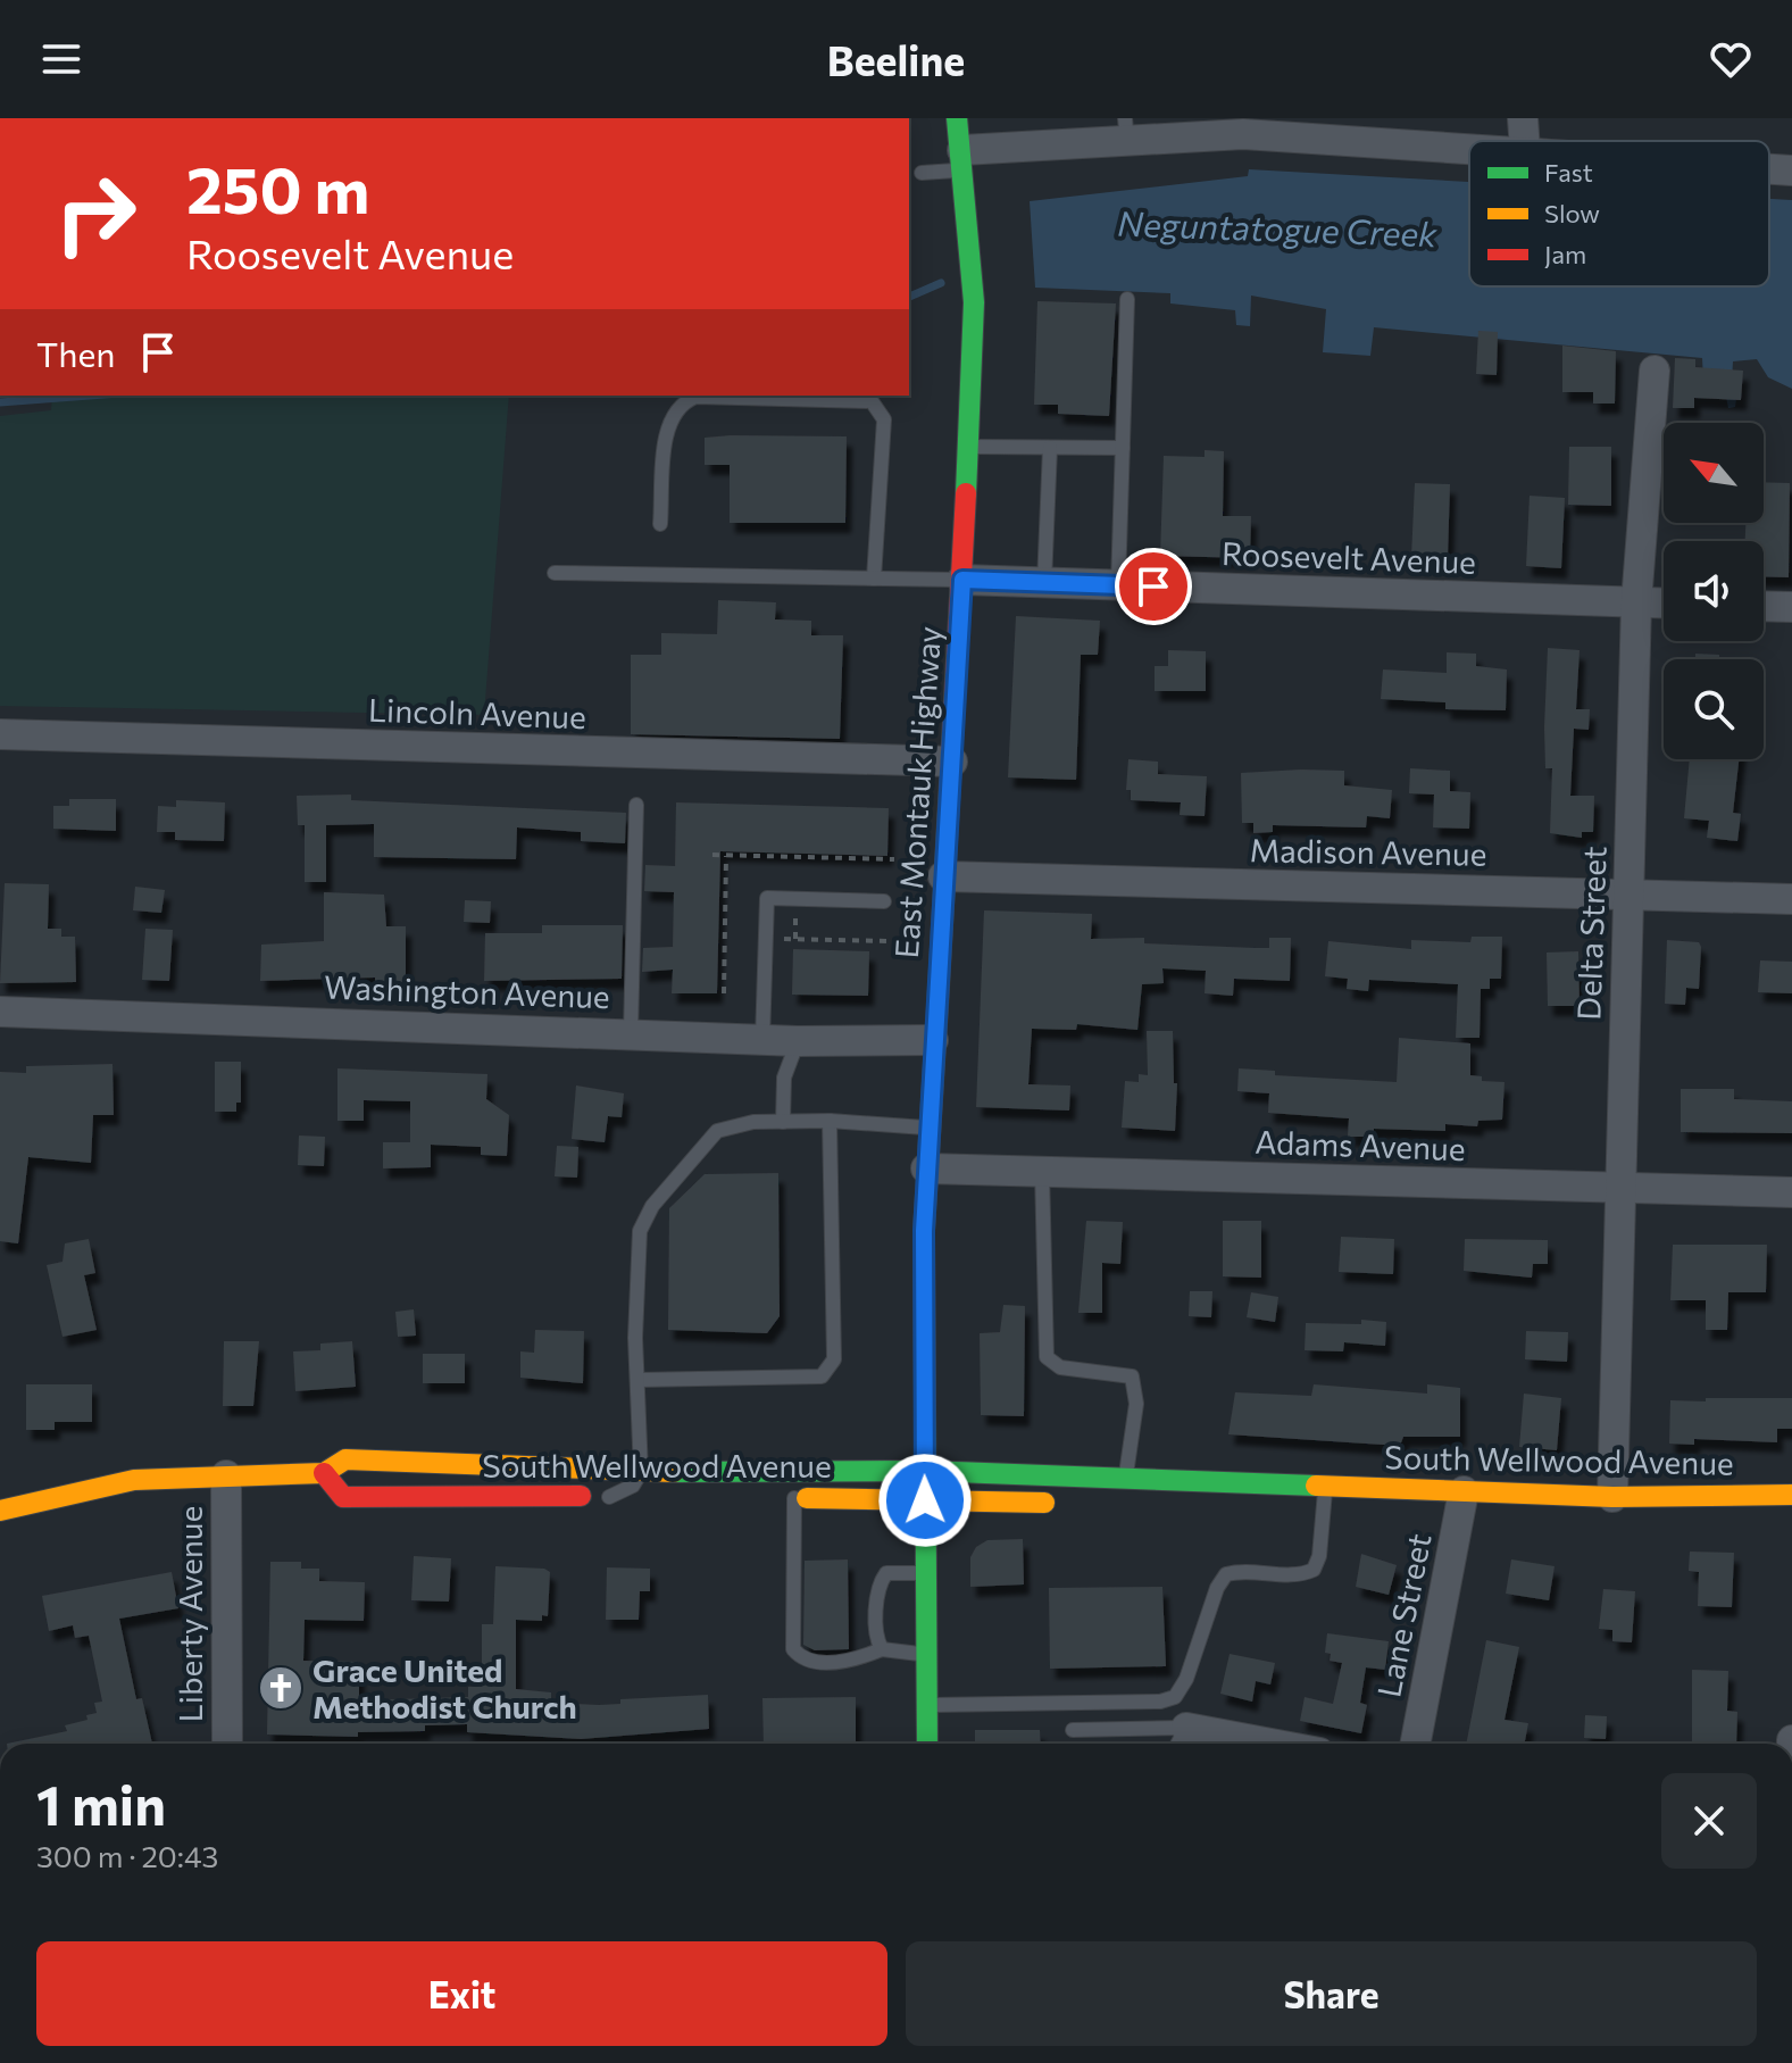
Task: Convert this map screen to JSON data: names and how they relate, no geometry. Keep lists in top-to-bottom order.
{
  "streets": {
    "main road": ["East Montauk Highway", "South Wellwood Avenue"],
    "street": [
      "Roosevelt Avenue",
      "Lincoln Avenue",
      "Madison Avenue",
      "Delta Street",
      "Washington Avenue",
      "Adams Avenue",
      "Liberty Avenue",
      "Lane Street"
    ]
  },
  "crossings": [
    ["Roosevelt Avenue", "East Montauk Highway"],
    ["Roosevelt Avenue", "Delta Street"],
    ["Lincoln Avenue", "East Montauk Highway"],
    ["East Montauk Highway", "Madison Avenue"],
    ["East Montauk Highway", "Washington Avenue"],
    ["East Montauk Highway", "Adams Avenue"],
    ["East Montauk Highway", "South Wellwood Avenue"],
    ["Madison Avenue", "Delta Street"],
    ["Delta Street", "Adams Avenue"],
    ["Delta Street", "South Wellwood Avenue"],
    ["South Wellwood Avenue", "Liberty Avenue"],
    ["South Wellwood Avenue", "Lane Street"]
  ],
  "water": ["Neguntatogue Creek"],
  "places": {
    "church": ["Grace United Methodist Church"]
  },
  "legend": ["Fast", "Slow", "Jam"],
  "north": "top left",
  "page": {
    "header": "Beeline",
    "turn": ["250 m", "Roosevelt Avenue"],
    "then": "Then",
    "heading": ["1 min", "300 m · 20:43"],
    "buttons": ["Exit", "Share"]
  }
}
